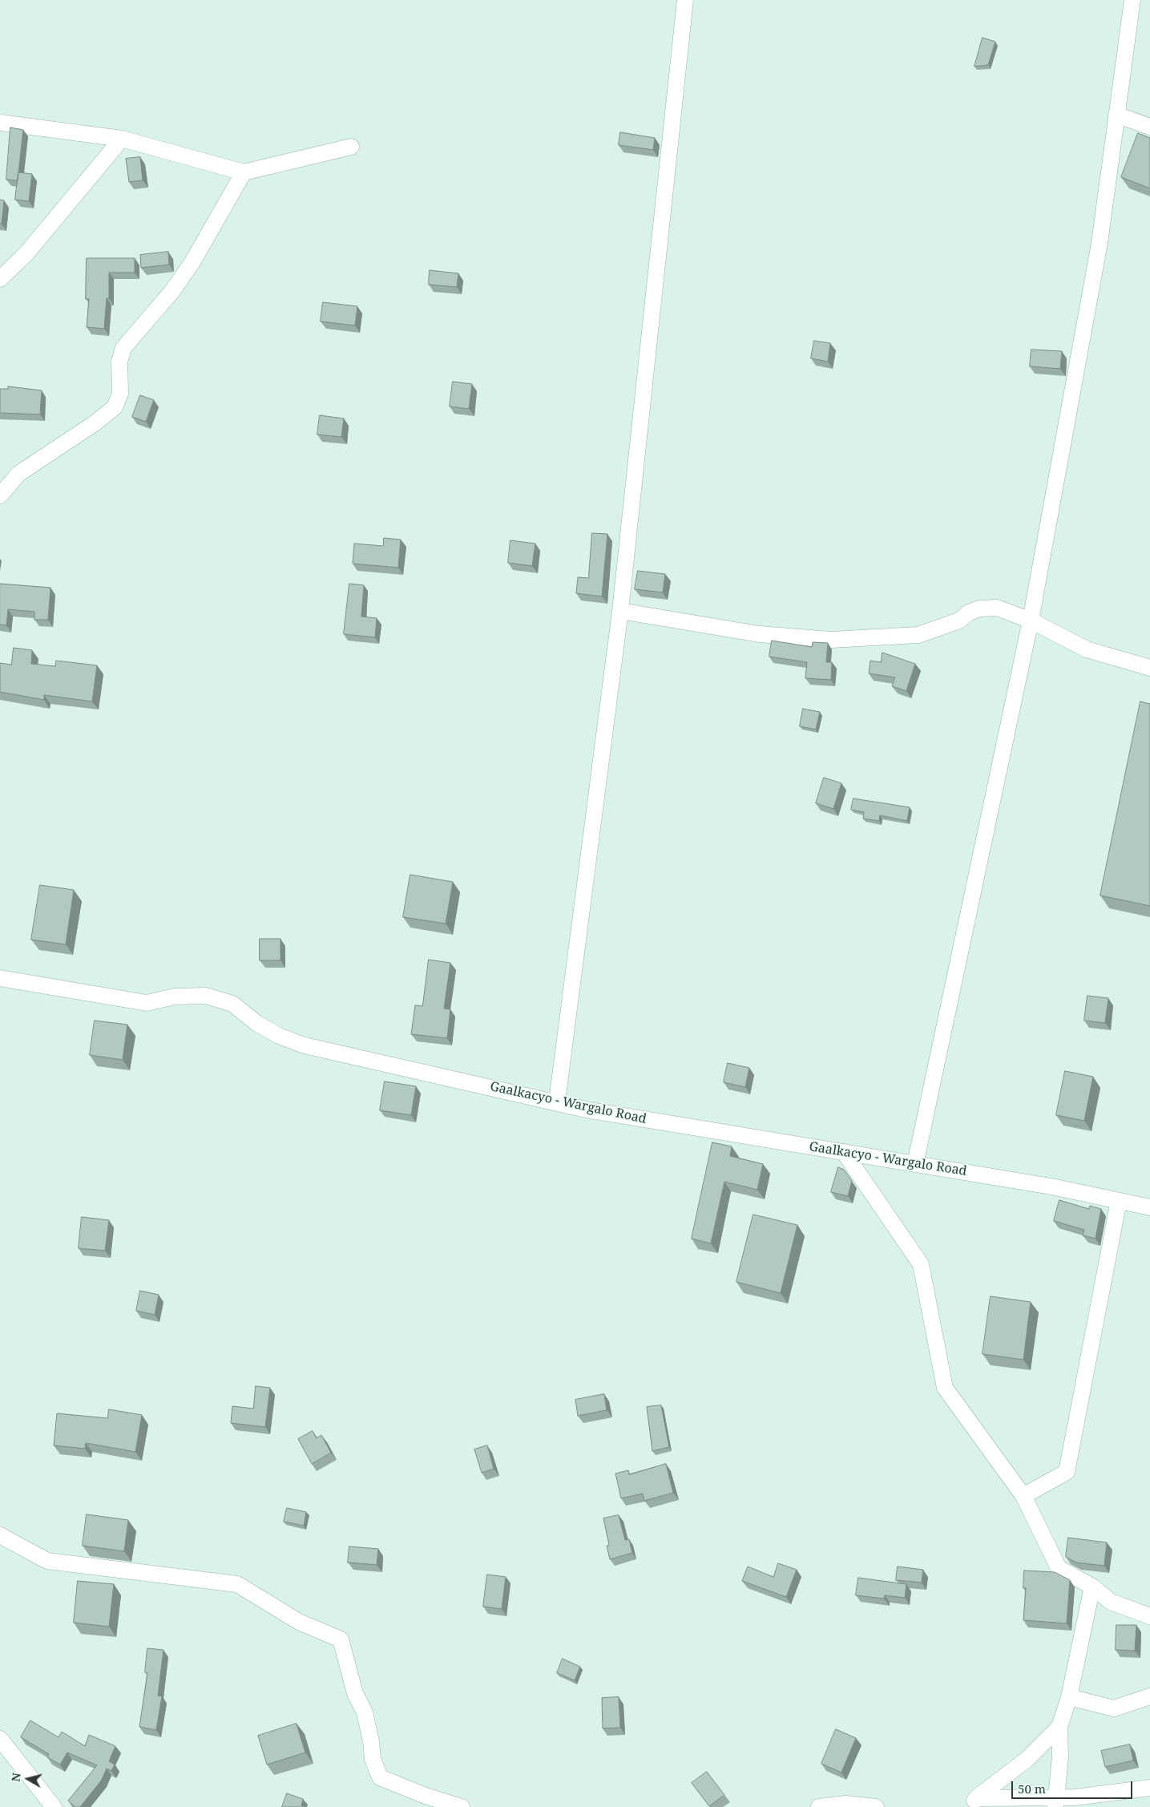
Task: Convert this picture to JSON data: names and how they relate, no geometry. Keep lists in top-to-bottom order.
{
  "streets": {
    "street": ["Gaalkacyo - Wargalo Road"]
  },
  "scale_bar": "50 m",
  "north": "left"
}
